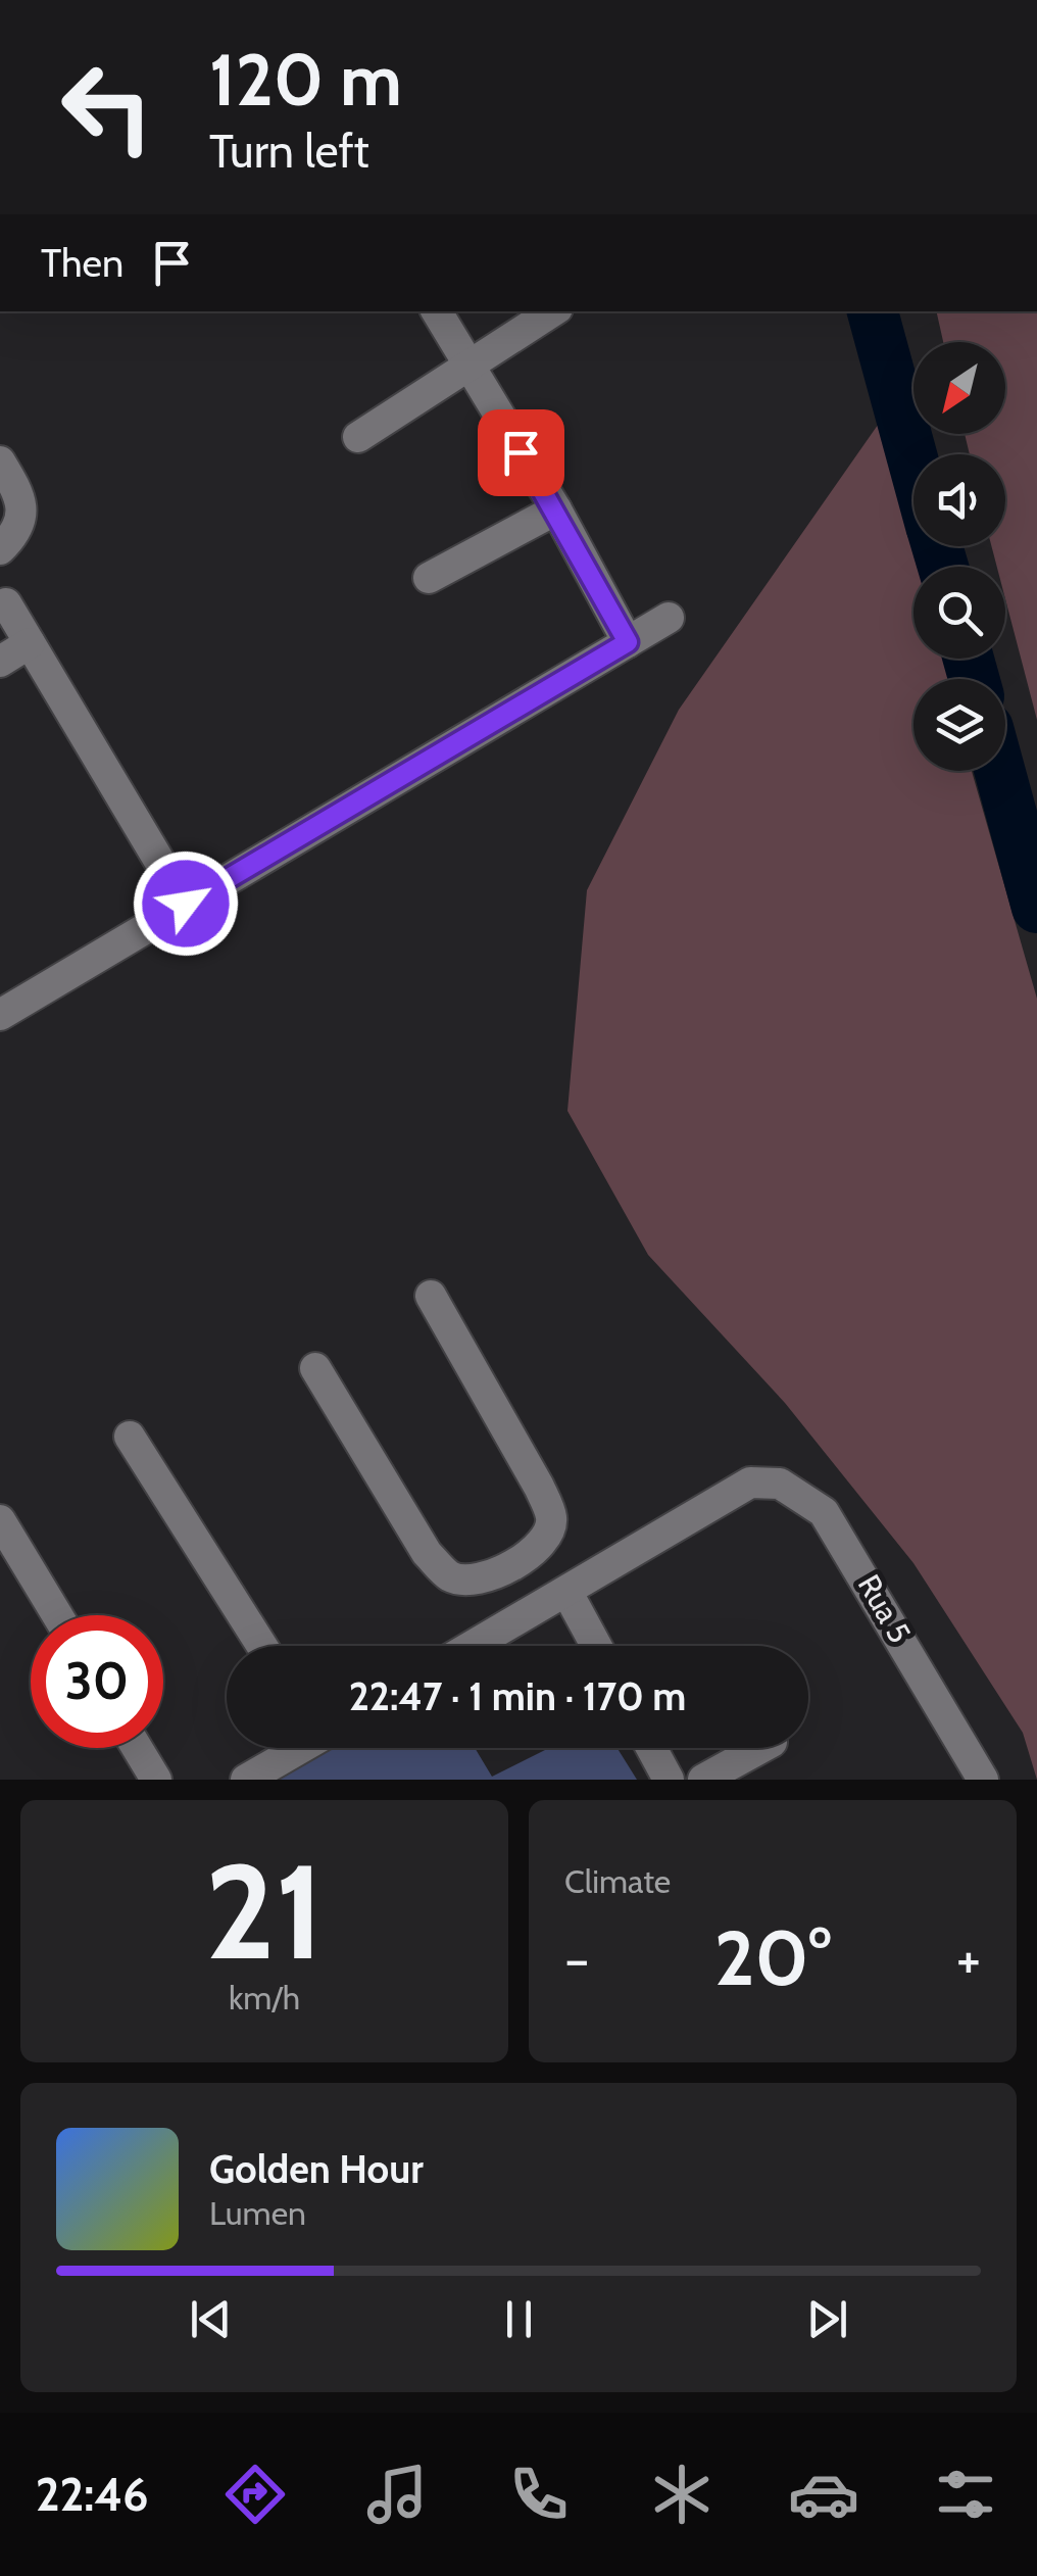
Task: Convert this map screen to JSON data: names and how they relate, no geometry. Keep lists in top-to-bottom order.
{
  "streets": {
    "street": ["Rua 5"]
  },
  "north": "bottom left",
  "page": {
    "turn": ["120 m", "Turn left"],
    "then": "Then",
    "limit": "30",
    "trip": "22:47 · 1 min · 170 m",
    "tile": [
      ["21", "km/h"],
      "Climate"
    ],
    "heat": ["−", "20°", "+"],
    "song": ["Golden Hour", "Lumen"],
    "tabs": "22:46"
  }
}
